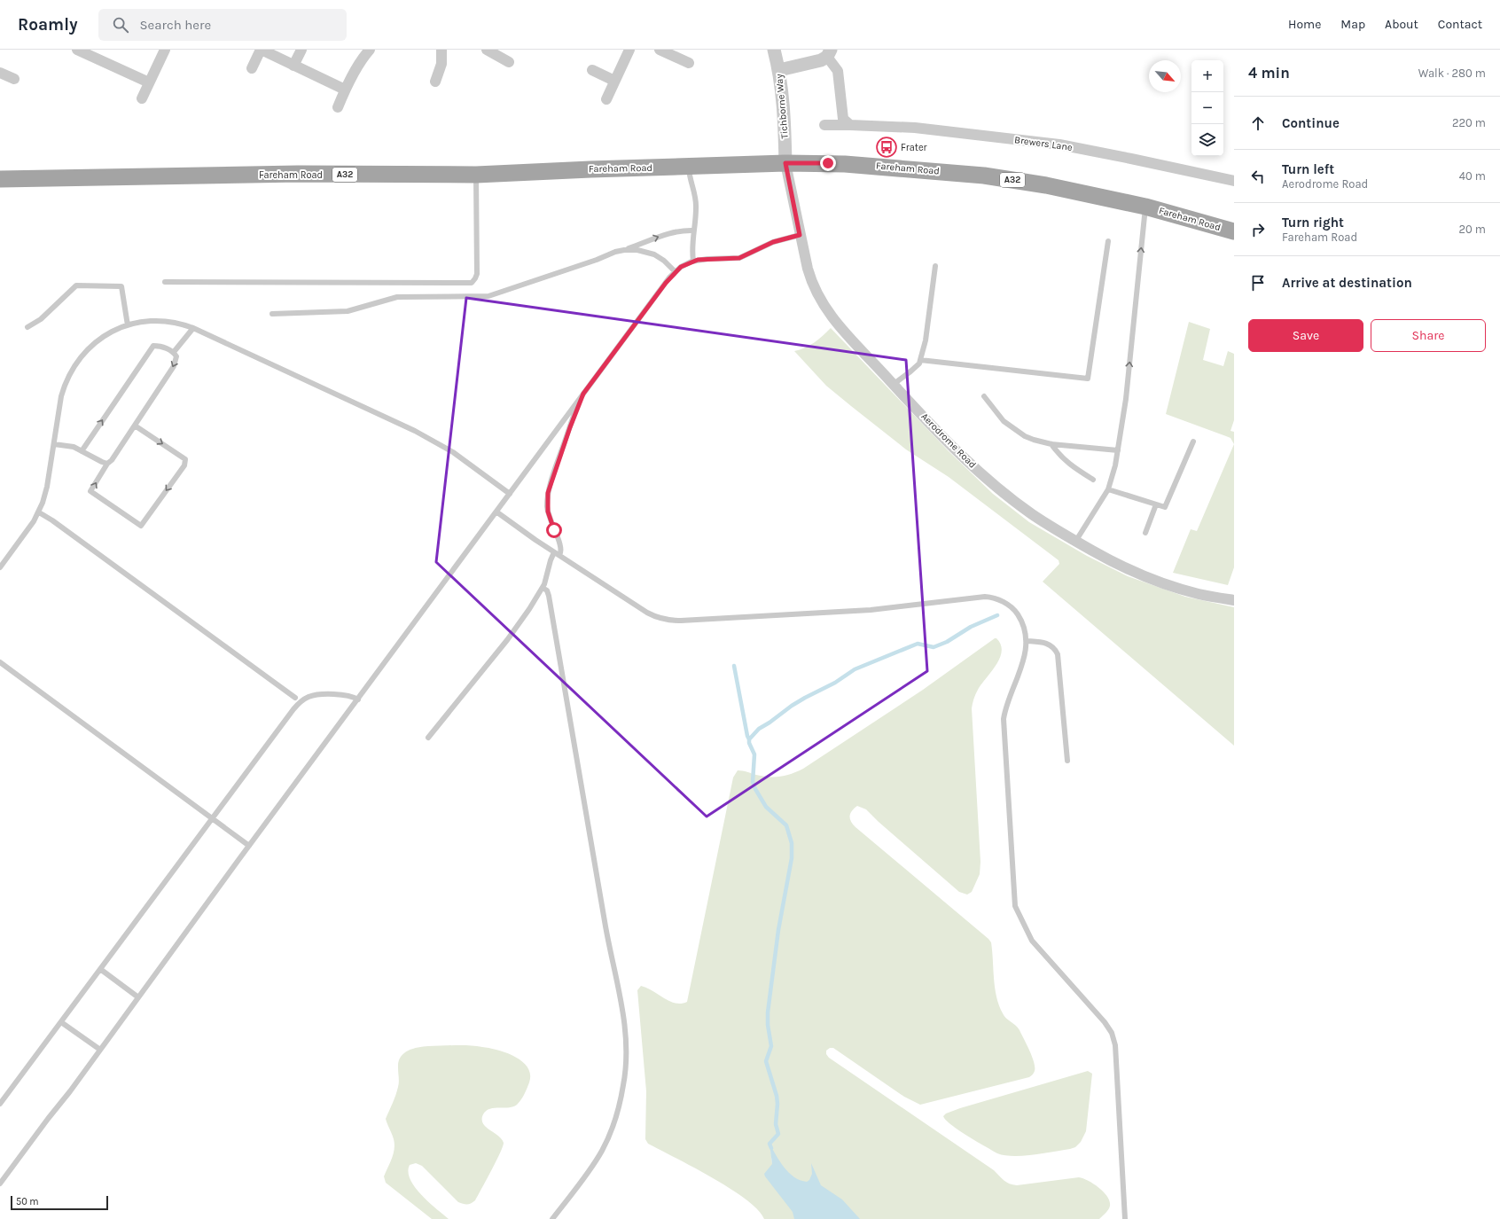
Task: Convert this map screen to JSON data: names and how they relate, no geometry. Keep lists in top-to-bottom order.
{
  "streets": {
    "main road": ["Fareham Road", "A32"],
    "street": ["Tichborne Way", "Brewers Lane", "Aerodrome Road"]
  },
  "crossings": [
    ["Tichborne Way", "Fareham Road"],
    ["Tichborne Way", "Aerodrome Road"],
    ["Fareham Road", "Aerodrome Road"]
  ],
  "places": {
    "bus stop": ["Frater"]
  },
  "scale_bar": "50 m",
  "north": "bottom right",
  "page": {
    "header": "Roamly",
    "search": "Search here",
    "nav": [
      "Home",
      "Map",
      "About",
      "Contact"
    ],
    "heading": ["4 min", "Walk · 280 m"],
    "map_buttons": ["+", "−"],
    "list": [
      ["Continue", "220 m"],
      ["Turn left", "Aerodrome Road", "40 m"],
      ["Turn right", "Fareham Road", "20 m"],
      "Arrive at destination"
    ],
    "buttons": ["Save", "Share"],
    "scale": "50 m"
  }
}
